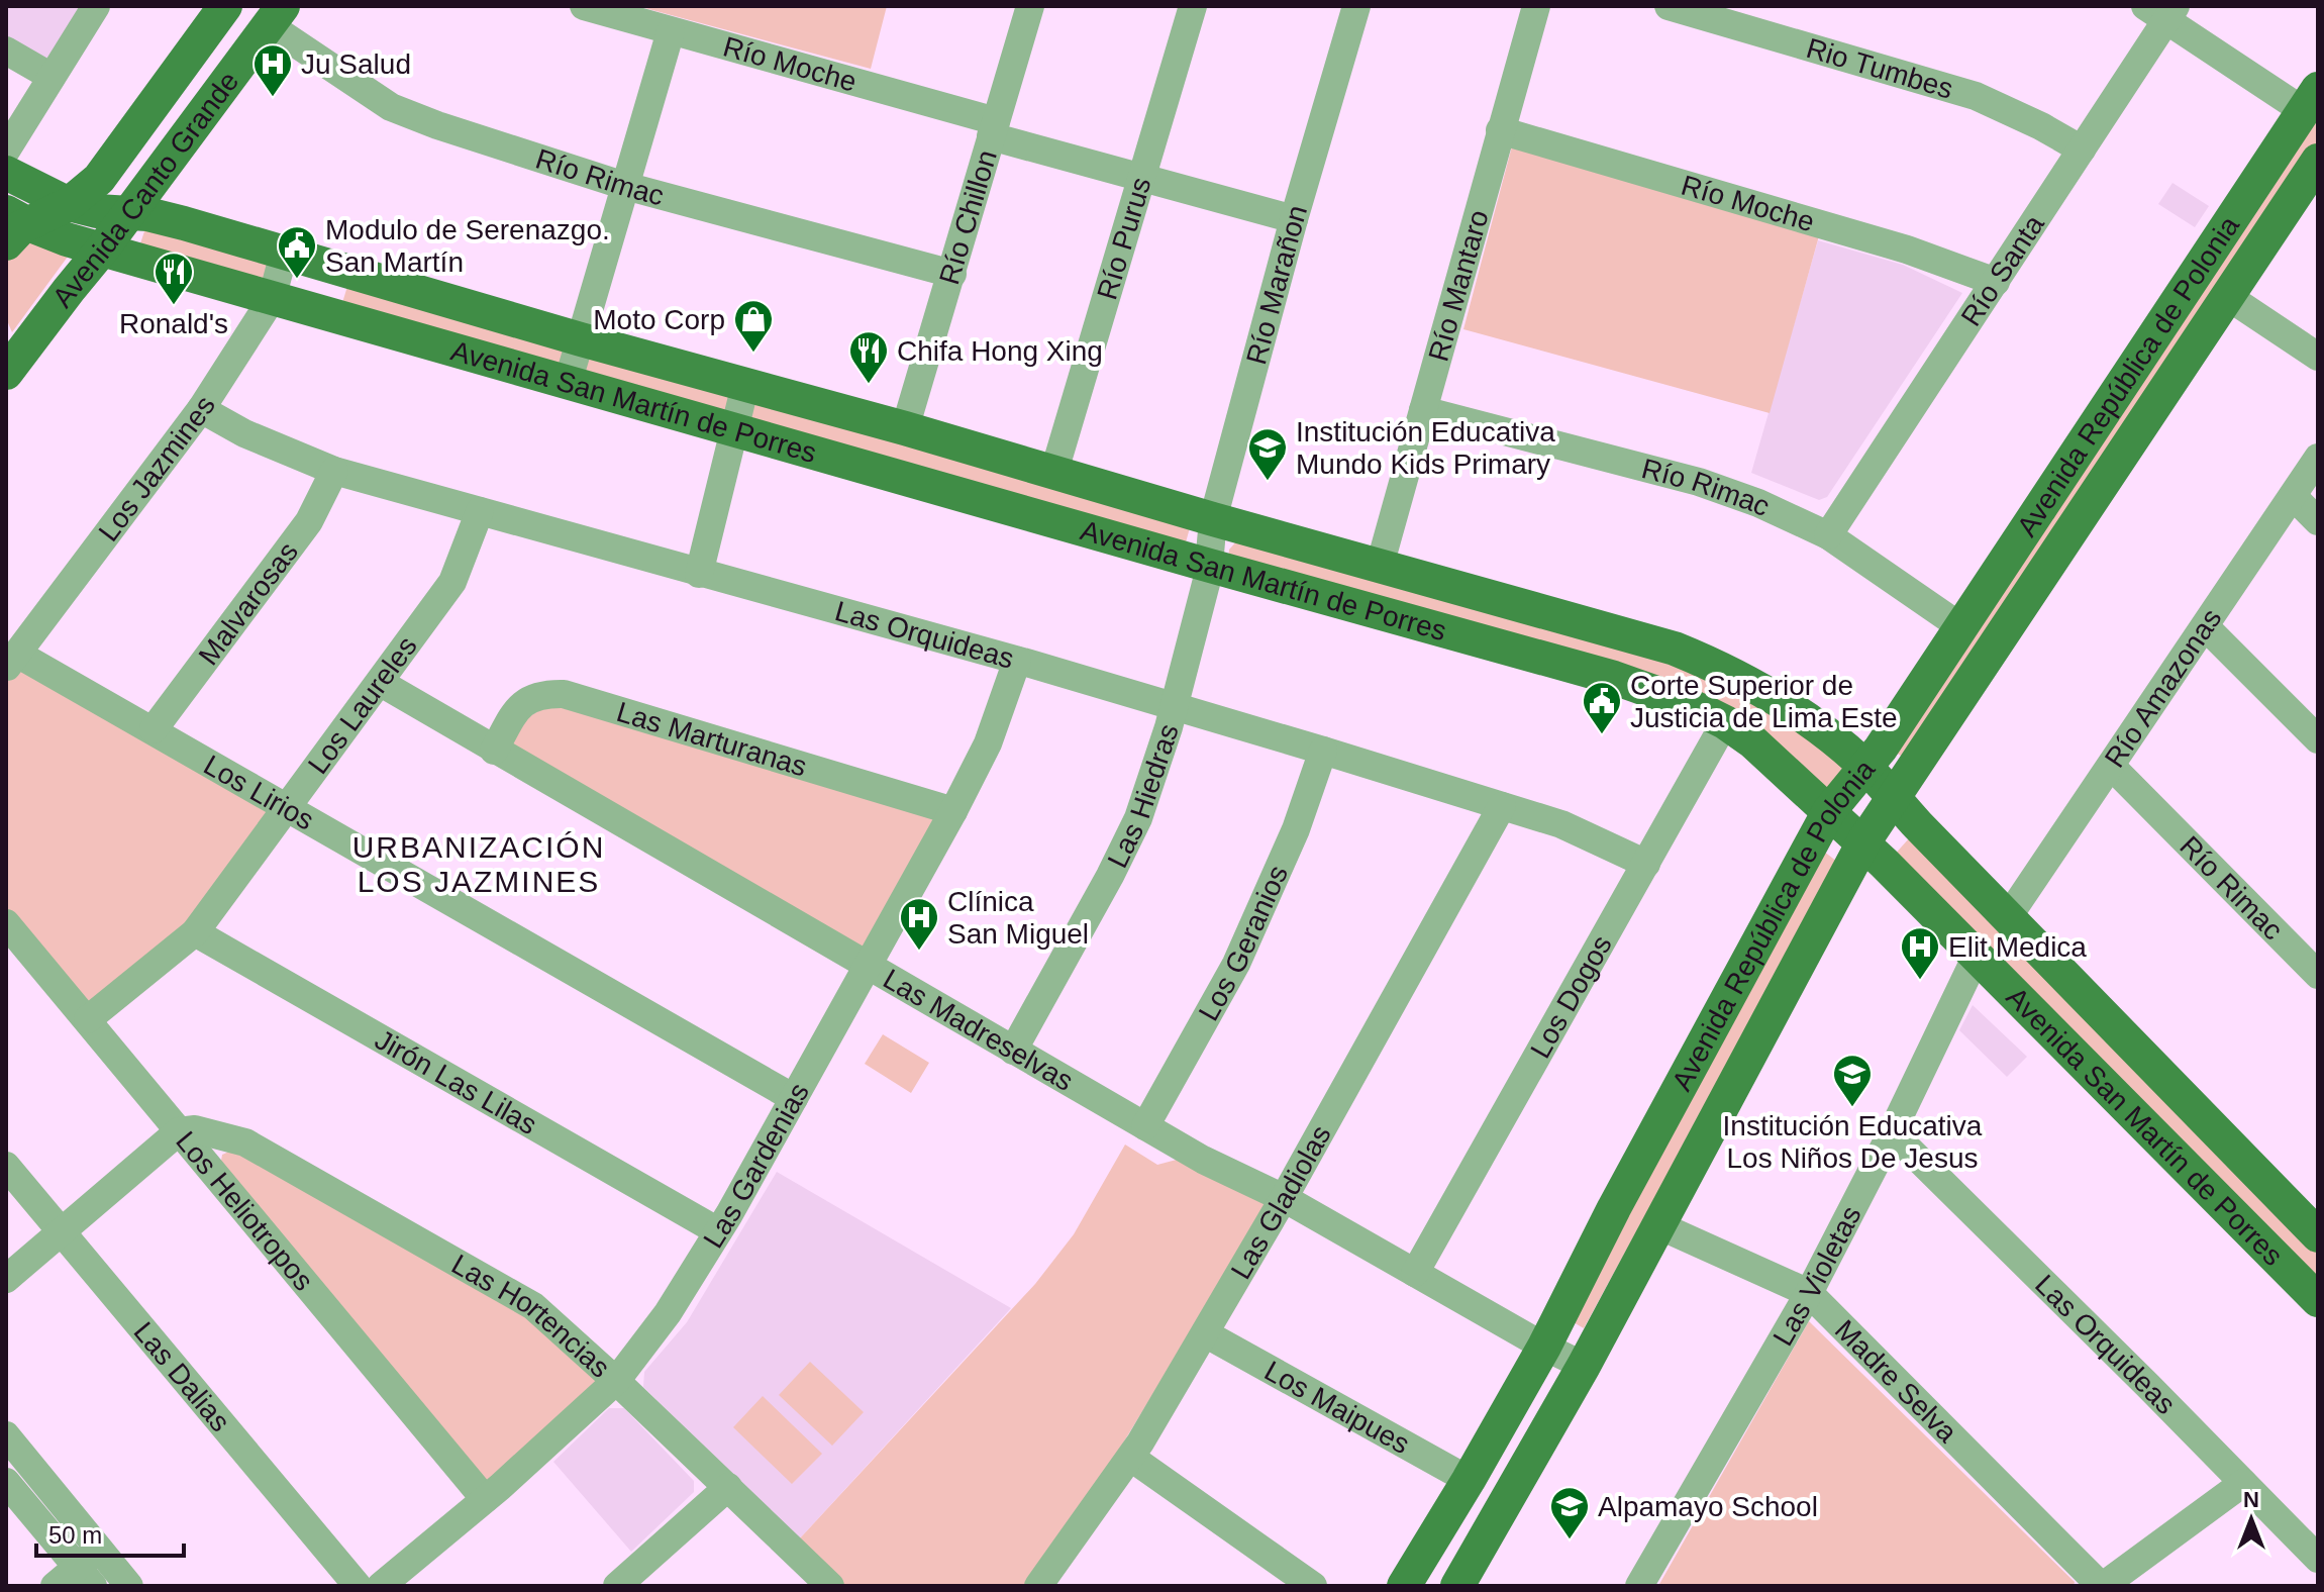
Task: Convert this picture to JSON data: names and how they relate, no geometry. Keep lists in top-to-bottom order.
{
  "streets": {
    "main road": ["Avenida Canto Grande", "Avenida República de Polonia", "Avenida San Martín de Porres"],
    "street": [
      "Río Moche",
      "Rio Tumbes",
      "Río Rimac",
      "Río Chillon",
      "Río Purus",
      "Río Santa",
      "Río Marañon",
      "Río Mantaro",
      "Los Jazmines",
      "Malvarosas",
      "Las Orquideas",
      "Río Amazonas",
      "Los Laureles",
      "Las Marturanas",
      "Los Lirios",
      "Las Hiedras",
      "Los Geranios",
      "Los Dogos",
      "Las Madreselvas",
      "Jirón Las Lilas",
      "Las Gardenias",
      "Las Gladiolas",
      "Los Heliotropos",
      "Las Violetas",
      "Las Hortencias",
      "Las Dalias",
      "Madre Selva",
      "Los Maipues"
    ]
  },
  "crossings": [
    ["Río Moche", "Río Chillon"],
    ["Río Moche", "Río Purus"],
    ["Río Moche", "Río Santa"],
    ["Río Moche", "Río Marañon"],
    ["Río Moche", "Río Mantaro"],
    ["Rio Tumbes", "Río Santa"],
    ["Río Rimac", "Avenida Canto Grande"],
    ["Río Rimac", "Río Chillon"],
    ["Río Rimac", "Río Santa"],
    ["Río Rimac", "Río Mantaro"],
    ["Río Rimac", "Avenida República de Polonia"],
    ["Río Rimac", "Río Amazonas"],
    ["Avenida Canto Grande", "Avenida San Martín de Porres"],
    ["Río Chillon", "Avenida San Martín de Porres"],
    ["Río Purus", "Avenida San Martín de Porres"],
    ["Río Marañon", "Avenida San Martín de Porres"],
    ["Río Marañon", "Las Hiedras"],
    ["Río Mantaro", "Avenida San Martín de Porres"],
    ["Avenida República de Polonia", "Avenida San Martín de Porres"],
    ["Avenida República de Polonia", "Las Madreselvas"],
    ["Avenida República de Polonia", "Madre Selva"],
    ["Avenida República de Polonia", "Los Maipues"],
    ["Avenida San Martín de Porres", "Los Jazmines"],
    ["Avenida San Martín de Porres", "Río Amazonas"],
    ["Avenida San Martín de Porres", "Las Hiedras"],
    ["Avenida San Martín de Porres", "Los Dogos"],
    ["Avenida San Martín de Porres", "Las Violetas"],
    ["Los Jazmines", "Las Orquideas"],
    ["Los Jazmines", "Los Lirios"],
    ["Malvarosas", "Las Orquideas"],
    ["Malvarosas", "Los Lirios"],
    ["Las Orquideas", "Los Laureles"],
    ["Las Orquideas", "Las Hiedras"],
    ["Las Orquideas", "Los Geranios"],
    ["Las Orquideas", "Los Dogos"],
    ["Las Orquideas", "Las Gardenias"],
    ["Las Orquideas", "Las Gladiolas"],
    ["Las Orquideas", "Las Violetas"],
    ["Los Laureles", "Los Lirios"],
    ["Los Laureles", "Las Madreselvas"],
    ["Los Laureles", "Jirón Las Lilas"],
    ["Los Laureles", "Los Heliotropos"],
    ["Las Marturanas", "Las Madreselvas"],
    ["Las Marturanas", "Las Gardenias"],
    ["Los Lirios", "Las Gardenias"],
    ["Las Hiedras", "Las Madreselvas"],
    ["Los Geranios", "Las Madreselvas"],
    ["Los Dogos", "Las Madreselvas"],
    ["Las Madreselvas", "Las Gardenias"],
    ["Las Madreselvas", "Las Gladiolas"],
    ["Jirón Las Lilas", "Las Gardenias"],
    ["Las Gardenias", "Los Heliotropos"],
    ["Las Gardenias", "Las Hortencias"],
    ["Las Gladiolas", "Los Maipues"],
    ["Los Heliotropos", "Las Hortencias"],
    ["Las Violetas", "Madre Selva"]
  ],
  "districts": ["URBANIZACIÓN LOS JAZMINES"],
  "places": {
    "hospital": ["Ju Salud", "Clínica San Miguel", "Elit Medica"],
    "public building": ["Modulo de Serenazgo. San Martín", "Corte Superior de Justicia de Lima Este"],
    "restaurant": ["Ronald's", "Chifa Hong Xing"],
    "shop": ["Moto Corp"],
    "school or university": ["Institución Educativa Mundo Kids Primary", "Institución Educativa Los Niños De Jesus", "Alpamayo School"]
  },
  "scale_bar": "50 m",
  "north": "top"
}
